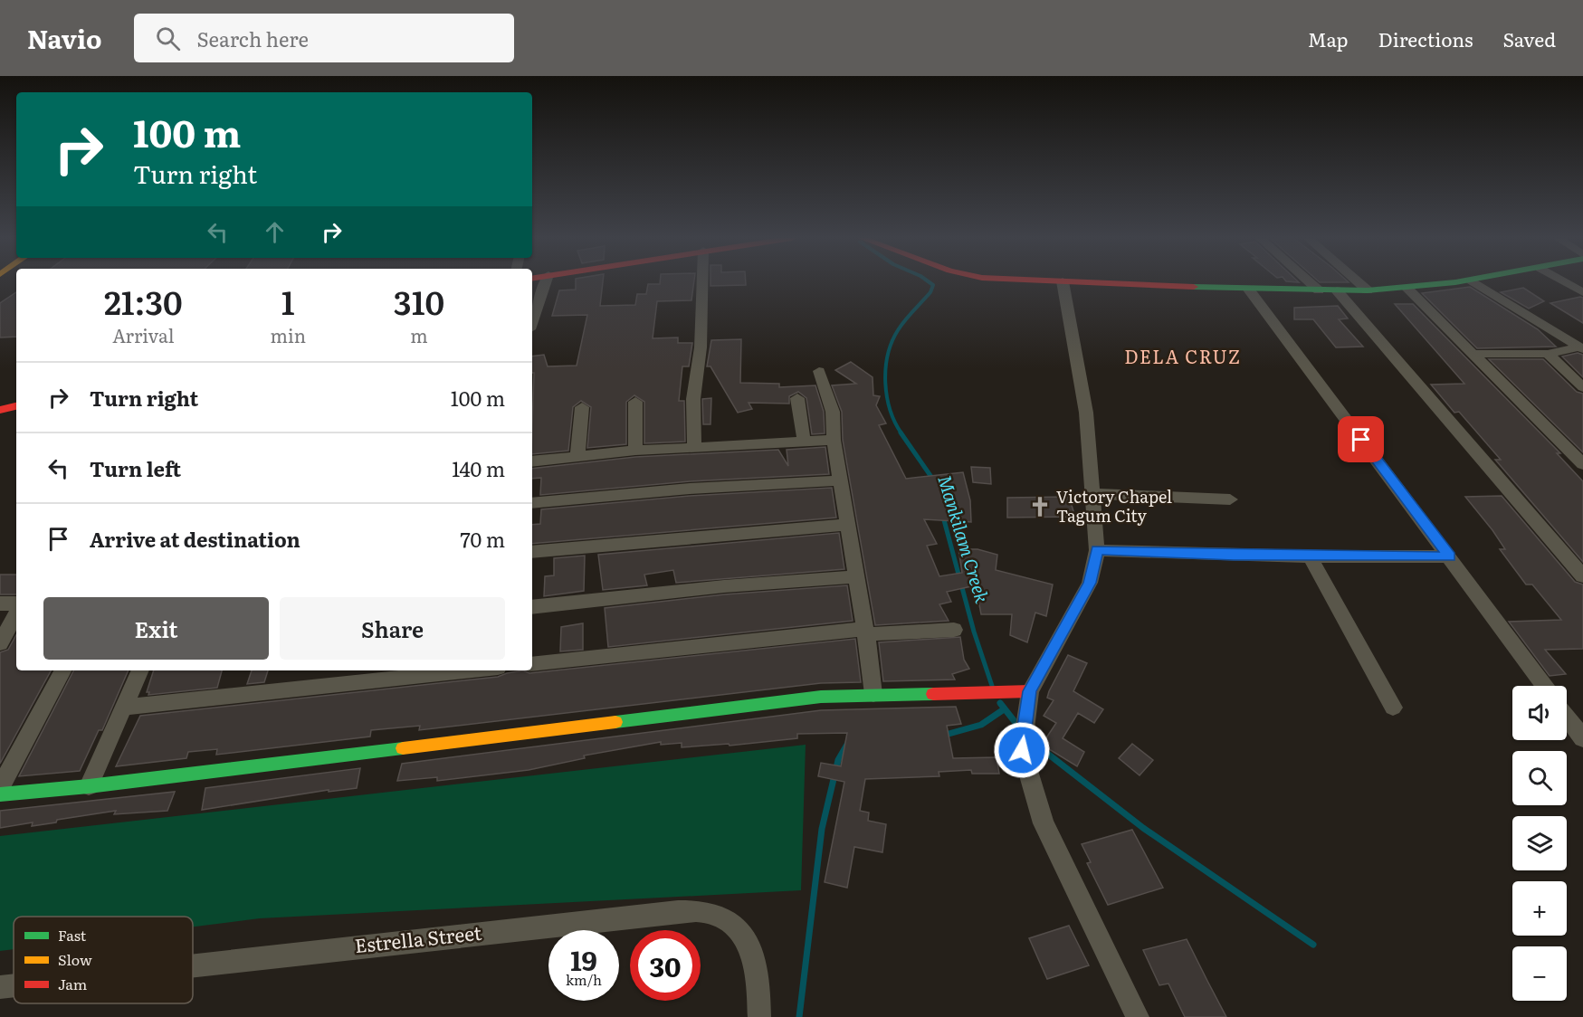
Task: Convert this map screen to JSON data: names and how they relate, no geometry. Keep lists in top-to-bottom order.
{
  "streets": {
    "street": ["Estrella Street"]
  },
  "districts": ["DELA CRUZ"],
  "water": ["Mankilam Creek"],
  "places": {
    "church": ["Victory Chapel Tagum City"]
  },
  "legend": ["Fast", "Slow", "Jam"],
  "page": {
    "header": "Navio",
    "search": "Search here",
    "nav": ["Map", "Directions", "Saved"],
    "turn": ["100 m", "Turn right"],
    "eta": [
      "21:30",
      "Arrival",
      "1",
      "min",
      "310",
      "m"
    ],
    "list": [
      {
        "name": "Turn right",
        "value": "100 m"
      },
      {
        "name": "Turn left",
        "value": "140 m"
      },
      {
        "name": "Arrive at destination",
        "value": "70 m"
      }
    ],
    "buttons": ["Exit", "Share"],
    "map_buttons": ["+", "−"],
    "speed": "19 km/h",
    "limit": "30"
  }
}
